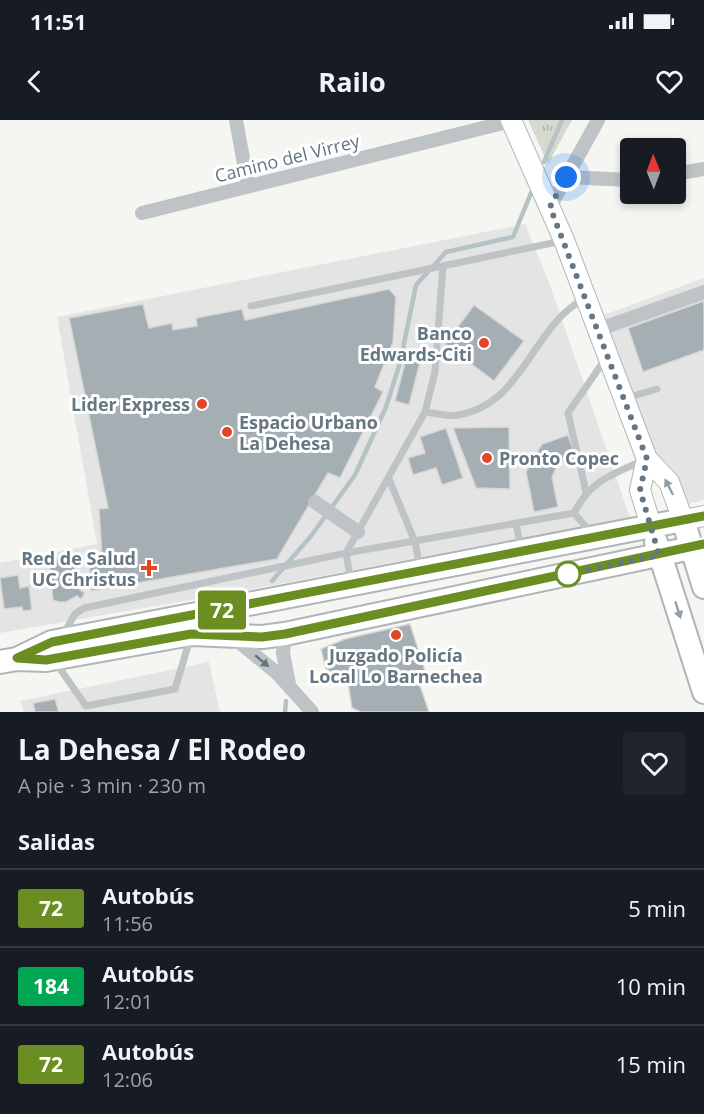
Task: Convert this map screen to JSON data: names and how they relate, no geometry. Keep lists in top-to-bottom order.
{
  "streets": {
    "street": ["Camino del Virrey"]
  },
  "places": {
    "other": [
      "Banco Edwards-Citi",
      "Lider Express",
      "Espacio Urbano La Dehesa",
      "Pronto Copec",
      "Juzgado Policía Local Lo Barnechea"
    ],
    "health": ["Red de Salud UC Christus"]
  },
  "lines": ["bus line 72"],
  "north": "top",
  "page": {
    "status": "11:51",
    "header": "Railo",
    "on_map": "72",
    "heading": [
      ["La Dehesa / El Rodeo", "A pie · 3 min · 230 m"],
      "Salidas"
    ],
    "list": [
      {
        "mark": "72",
        "name": "Autobús",
        "note": "11:56",
        "value": "5 min"
      },
      {
        "mark": "184",
        "name": "Autobús",
        "note": "12:01",
        "value": "10 min"
      },
      {
        "mark": "72",
        "name": "Autobús",
        "note": "12:06",
        "value": "15 min"
      }
    ]
  }
}
